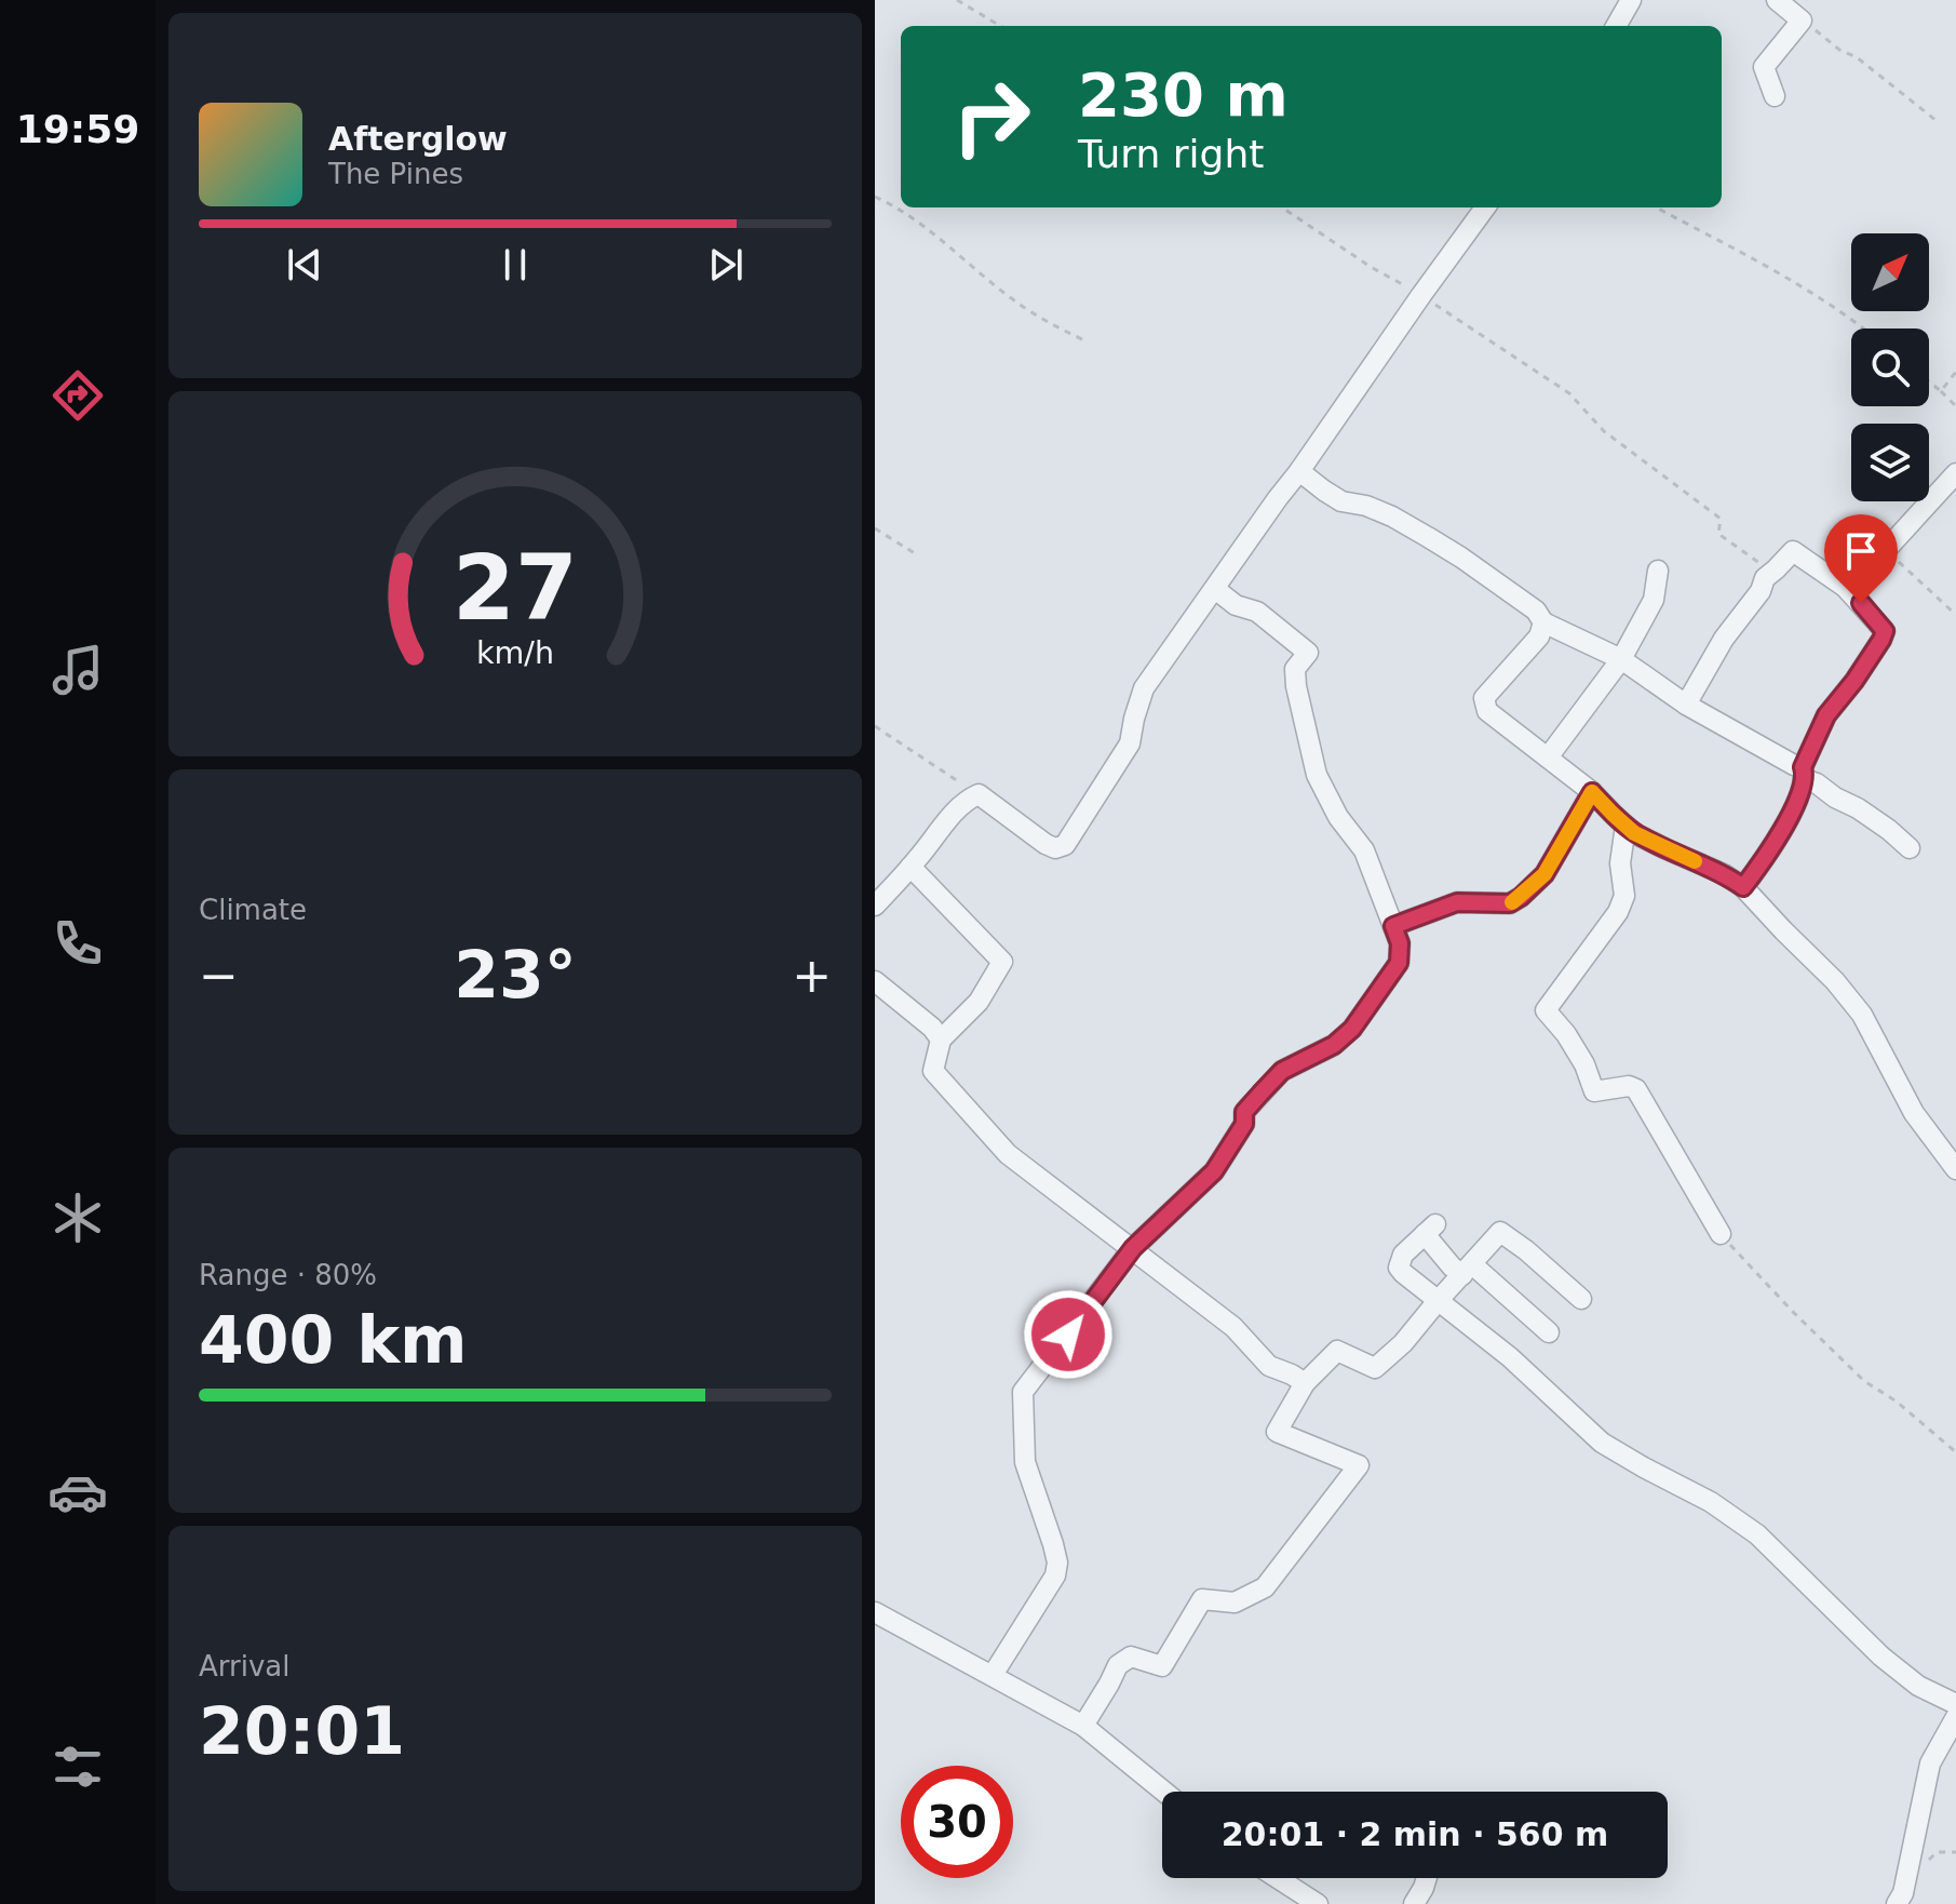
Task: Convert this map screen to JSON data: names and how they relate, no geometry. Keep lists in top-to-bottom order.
{
  "north": "top right",
  "page": {
    "tabs": "19:59",
    "turn": ["230 m", "Turn right"],
    "song": ["Afterglow", "The Pines"],
    "tile": [
      "Climate",
      ["Range · 80%", "400 km"],
      ["Arrival", "20:01"]
    ],
    "heat": ["−", "23°", "+"],
    "limit": "30",
    "trip": "20:01 · 2 min · 560 m",
    "gauge": ["27", "km/h"]
  }
}
